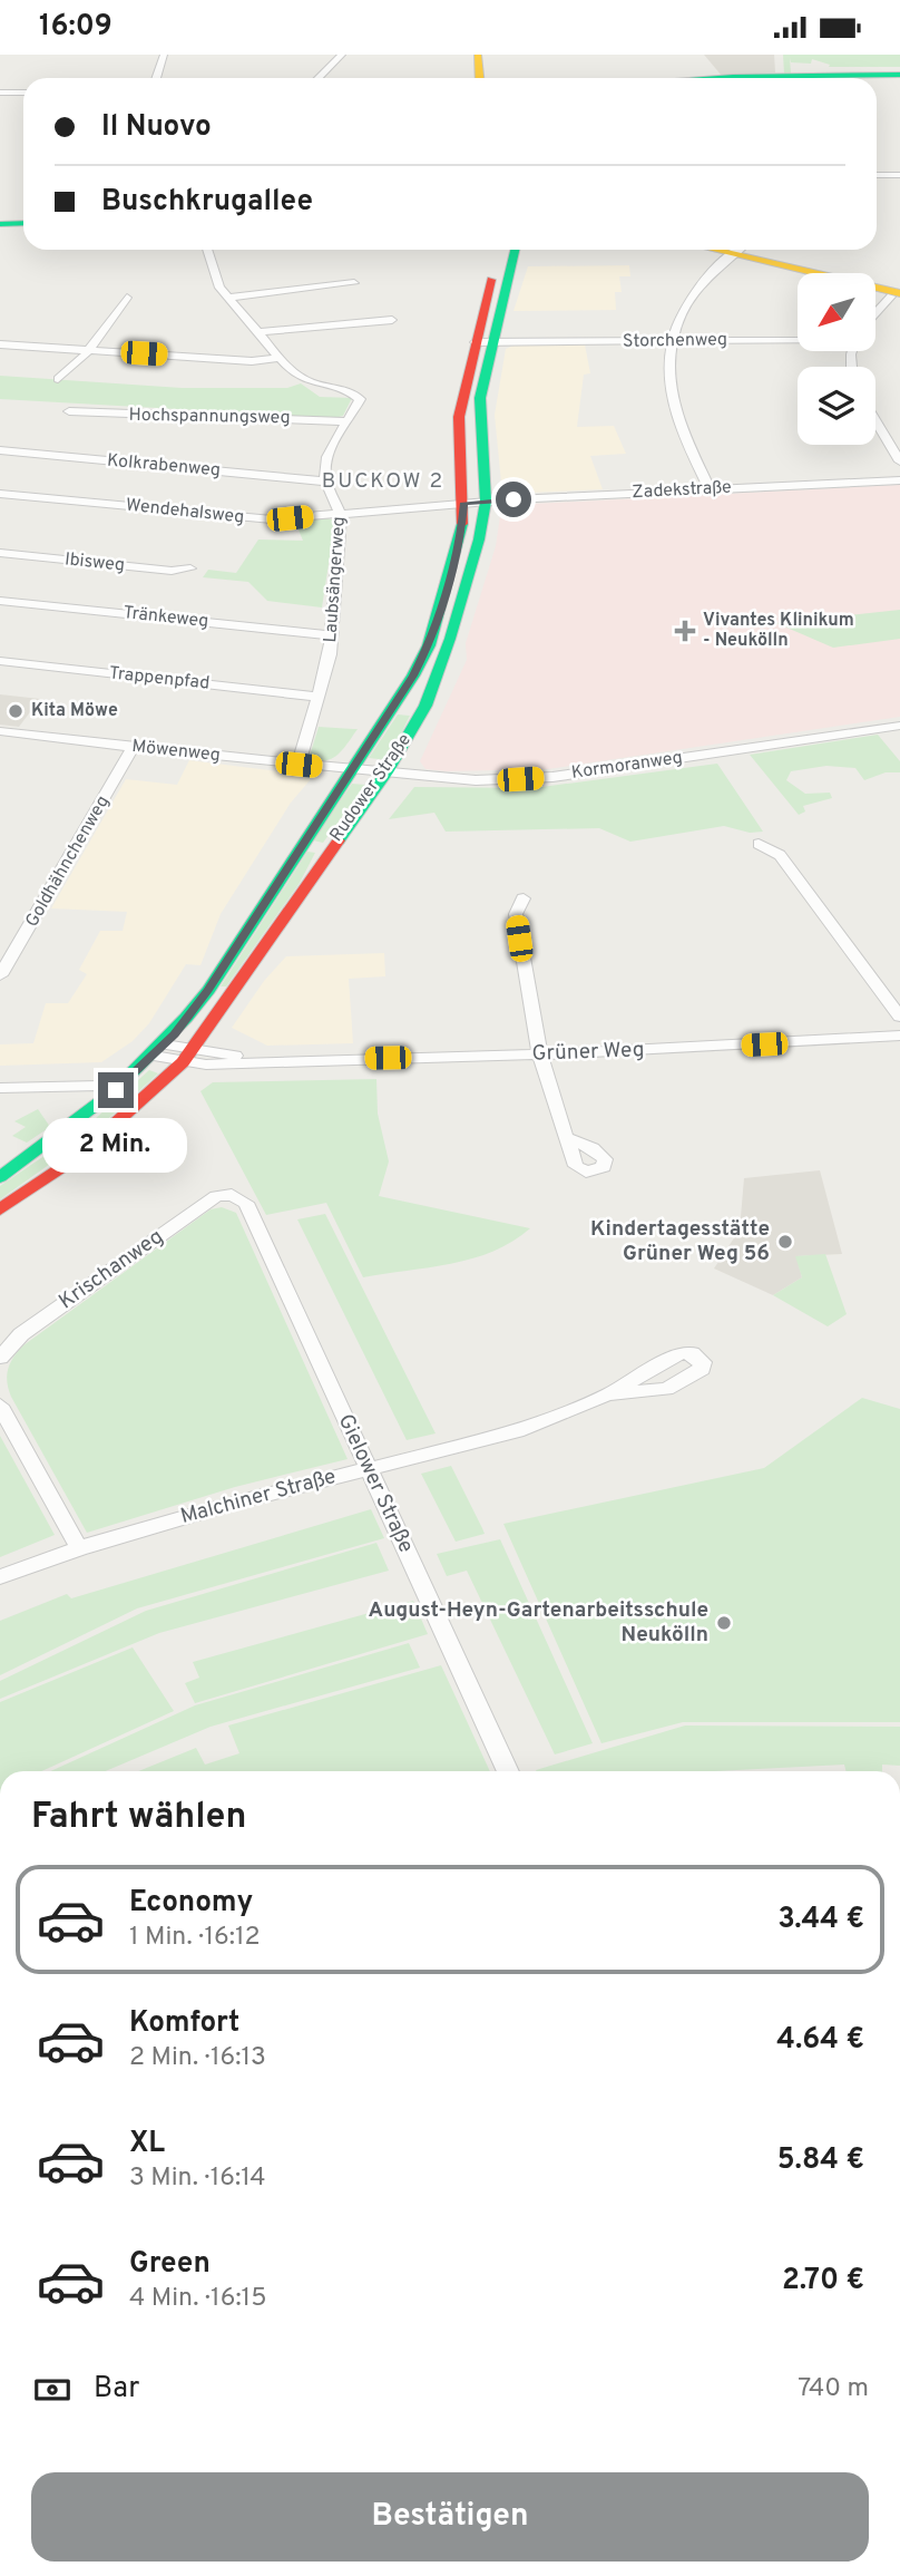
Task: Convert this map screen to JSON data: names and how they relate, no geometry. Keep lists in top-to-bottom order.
{
  "streets": {
    "main road": ["Rudower Straße"],
    "street": [
      "Storchenweg",
      "Hochspannungsweg",
      "Kolkrabenweg",
      "Zadekstraße",
      "Wendehalsweg",
      "Ibisweg",
      "Laubsängerweg",
      "Tränkeweg",
      "Trappenpfad",
      "Möwenweg",
      "Kormoranweg",
      "Goldhähnchenweg",
      "Grüner Weg",
      "Krischanweg",
      "Gielower Straße",
      "Malchiner Straße"
    ]
  },
  "crossings": [
    ["Storchenweg", "Rudower Straße"],
    ["Kolkrabenweg", "Laubsängerweg"],
    ["Zadekstraße", "Wendehalsweg"],
    ["Zadekstraße", "Rudower Straße"],
    ["Wendehalsweg", "Laubsängerweg"],
    ["Wendehalsweg", "Rudower Straße"],
    ["Laubsängerweg", "Tränkeweg"],
    ["Laubsängerweg", "Trappenpfad"],
    ["Laubsängerweg", "Möwenweg"],
    ["Möwenweg", "Kormoranweg"],
    ["Möwenweg", "Rudower Straße"],
    ["Möwenweg", "Goldhähnchenweg"],
    ["Kormoranweg", "Rudower Straße"],
    ["Rudower Straße", "Grüner Weg"],
    ["Krischanweg", "Gielower Straße"],
    ["Gielower Straße", "Malchiner Straße"]
  ],
  "districts": ["BUCKOW 2"],
  "places": {
    "health": ["Vivantes Klinikum - Neukölln"],
    "other": ["Kita Möwe", "Kindertagesstätte Grüner Weg 56", "August-Heyn-Gartenarbeitsschule Neukölln"]
  },
  "north": "bottom left",
  "page": {
    "status": "16:09",
    "banner": ["Il Nuovo", "Buschkrugallee"],
    "bubble": "2 Min.",
    "heading": "Fahrt wählen",
    "list": [
      {
        "name": "Economy",
        "note": "1 Min. · 16:12",
        "value": "3.44 €"
      },
      {
        "name": "Komfort",
        "note": "2 Min. · 16:13",
        "value": "4.64 €"
      },
      {
        "name": "XL",
        "note": "3 Min. · 16:14",
        "value": "5.84 €"
      },
      {
        "name": "Green",
        "note": "4 Min. · 16:15",
        "value": "2.70 €"
      }
    ],
    "pay": ["Bar", "740 m"],
    "buttons": "Bestätigen"
  }
}
